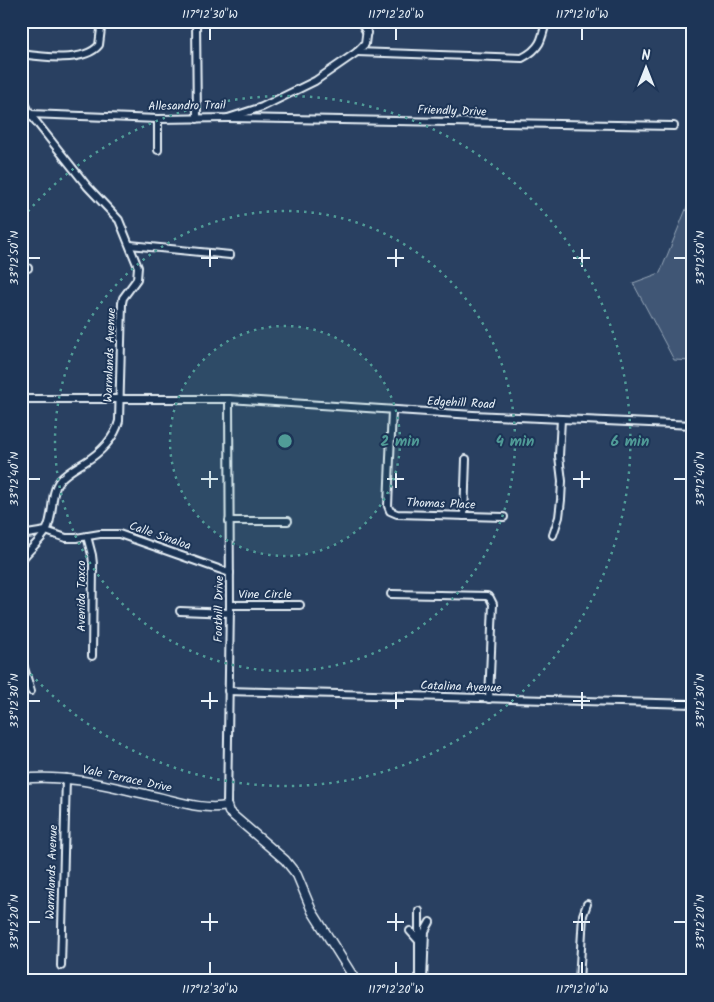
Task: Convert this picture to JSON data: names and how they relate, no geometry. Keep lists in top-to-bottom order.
{
  "streets": {
    "main road": ["Vale Terrace Drive"],
    "street": [
      "Allesandro Trail",
      "Friendly Drive",
      "Warmlands Avenue",
      "Edgehill Road",
      "Thomas Place",
      "Calle Sinaloa",
      "Vine Circle",
      "Avenida Taxco",
      "Foothill Drive",
      "Catalina Avenue"
    ]
  },
  "crossings": [
    ["Allesandro Trail", "Friendly Drive"],
    ["Allesandro Trail", "Warmlands Avenue"],
    ["Warmlands Avenue", "Calle Sinaloa"],
    ["Warmlands Avenue", "Vale Terrace Drive"],
    ["Edgehill Road", "Thomas Place"],
    ["Edgehill Road", "Foothill Drive"],
    ["Calle Sinaloa", "Avenida Taxco"],
    ["Calle Sinaloa", "Foothill Drive"],
    ["Vine Circle", "Foothill Drive"],
    ["Foothill Drive", "Catalina Avenue"],
    ["Foothill Drive", "Vale Terrace Drive"]
  ],
  "north": "top",
  "coordinates": [
    "117°12'30\"W",
    "117°12'20\"W",
    "117°12'10\"W",
    "33°12'50\"N",
    "33°12'40\"N",
    "33°12'30\"N",
    "33°12'20\"N"
  ],
  "rings": ["2 min", "4 min", "6 min"]
}
